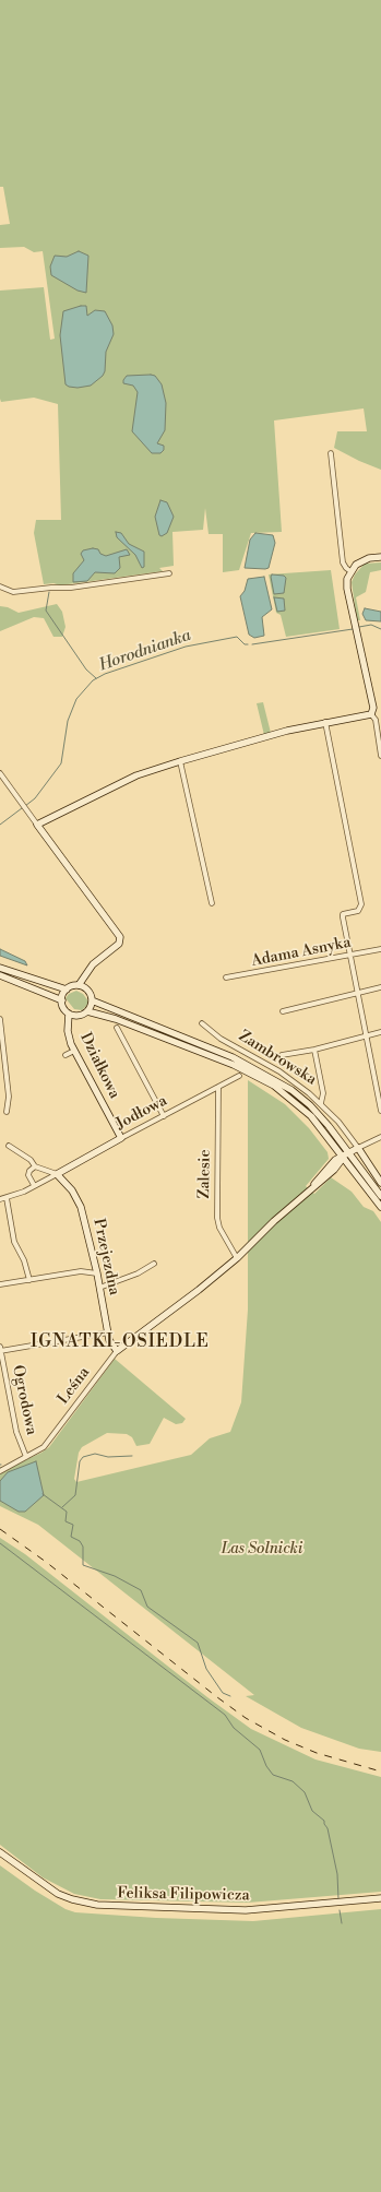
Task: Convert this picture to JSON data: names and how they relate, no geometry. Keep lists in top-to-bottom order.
{
  "streets": {
    "street": [
      "Adama Asnyka",
      "Zambrowska",
      "Działkowa",
      "Jodłowa",
      "Zalesie",
      "Przejezdna",
      "Leśna",
      "Ogrodowa",
      "Feliksa Filipowicza"
    ]
  },
  "crossings": [
    ["Zambrowska", "Leśna"],
    ["Działkowa", "Jodłowa"],
    ["Jodłowa", "Zalesie"],
    ["Jodłowa", "Przejezdna"],
    ["Zalesie", "Leśna"],
    ["Przejezdna", "Leśna"],
    ["Leśna", "Ogrodowa"]
  ],
  "districts": ["IGNATKI-OSIEDLE"],
  "water": ["Horodnianka"],
  "parks": ["Las Solnicki"]
}
